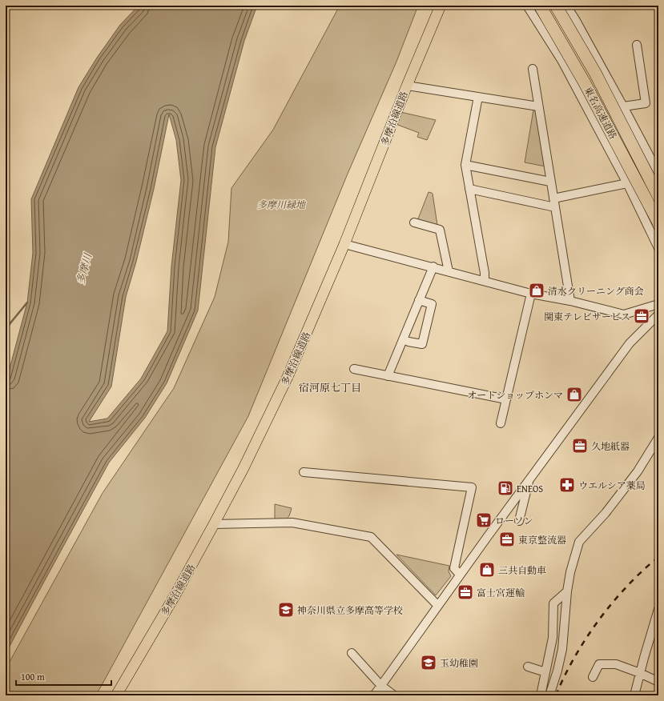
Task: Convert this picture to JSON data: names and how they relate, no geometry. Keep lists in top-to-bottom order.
{
  "streets": {
    "highway": ["東名高速道路"],
    "main road": ["多摩沿線道路"]
  },
  "districts": ["宿河原七丁目"],
  "water": ["多摩川"],
  "parks": ["多摩川緑地"],
  "places": {
    "shop": ["清水クリーニング商会", "オートショップホンマ", "三共自動車"],
    "office": [
      "関東テレビサービス",
      "久地紙器",
      "東京整流器",
      "富士宮運輸"
    ],
    "pharmacy": ["ウエルシア薬局"],
    "fuel station": ["ENEOS"],
    "supermarket": ["ローソン"],
    "school or university": ["神奈川県立多摩高等学校", "玉幼稚園"]
  },
  "scale_bar": "100 m"
}
